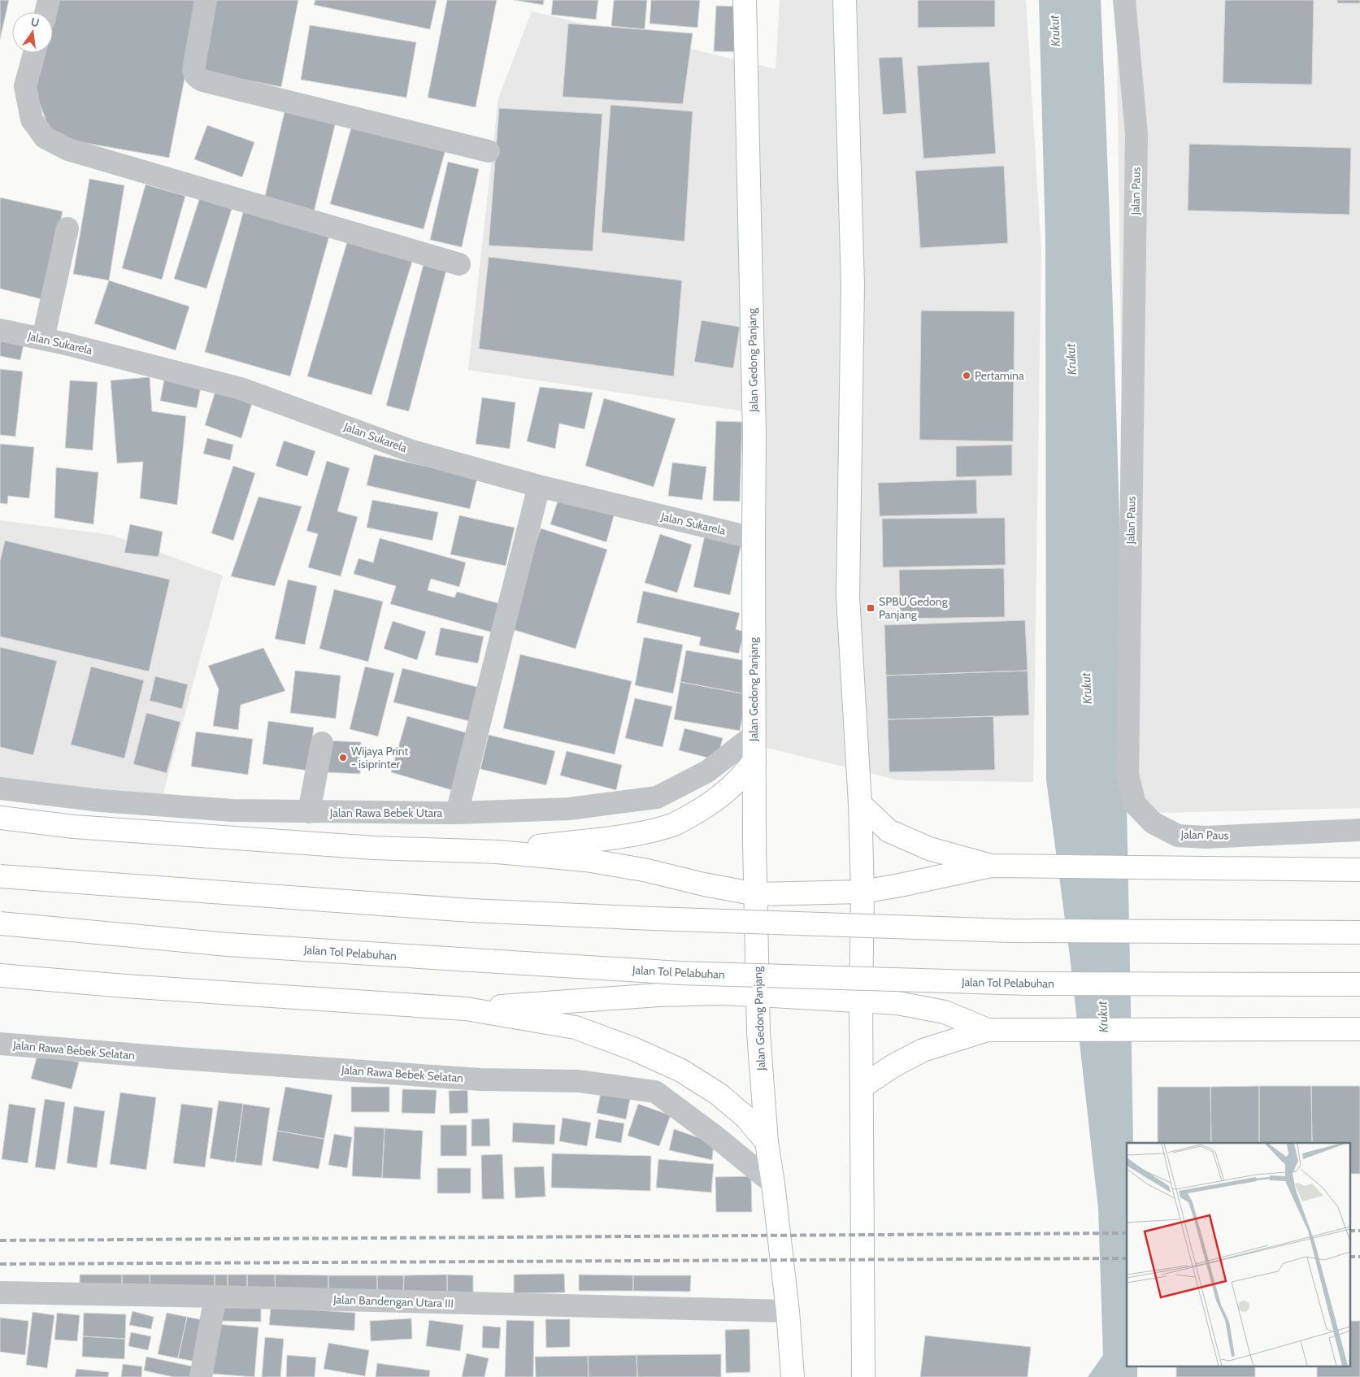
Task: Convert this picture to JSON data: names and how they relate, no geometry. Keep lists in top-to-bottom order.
{
  "streets": {
    "main road": ["Jalan Gedong Panjang", "Jalan Tol Pelabuhan"],
    "street": [
      "Jalan Paus",
      "Jalan Sukarela",
      "Jalan Rawa Bebek Utara",
      "Jalan Rawa Bebek Selatan",
      "Jalan Bandengan Utara III"
    ]
  },
  "crossings": [
    ["Jalan Sukarela", "Jalan Gedong Panjang"],
    ["Jalan Gedong Panjang", "Jalan Rawa Bebek Utara"],
    ["Jalan Gedong Panjang", "Jalan Rawa Bebek Selatan"],
    ["Jalan Gedong Panjang", "Jalan Bandengan Utara III"]
  ],
  "water": ["Krukut"],
  "places": {
    "other": ["Pertamina", "Wijaya Print - isiprinter"],
    "transit": ["SPBU Gedong Panjang"]
  },
  "north": "top"
}
